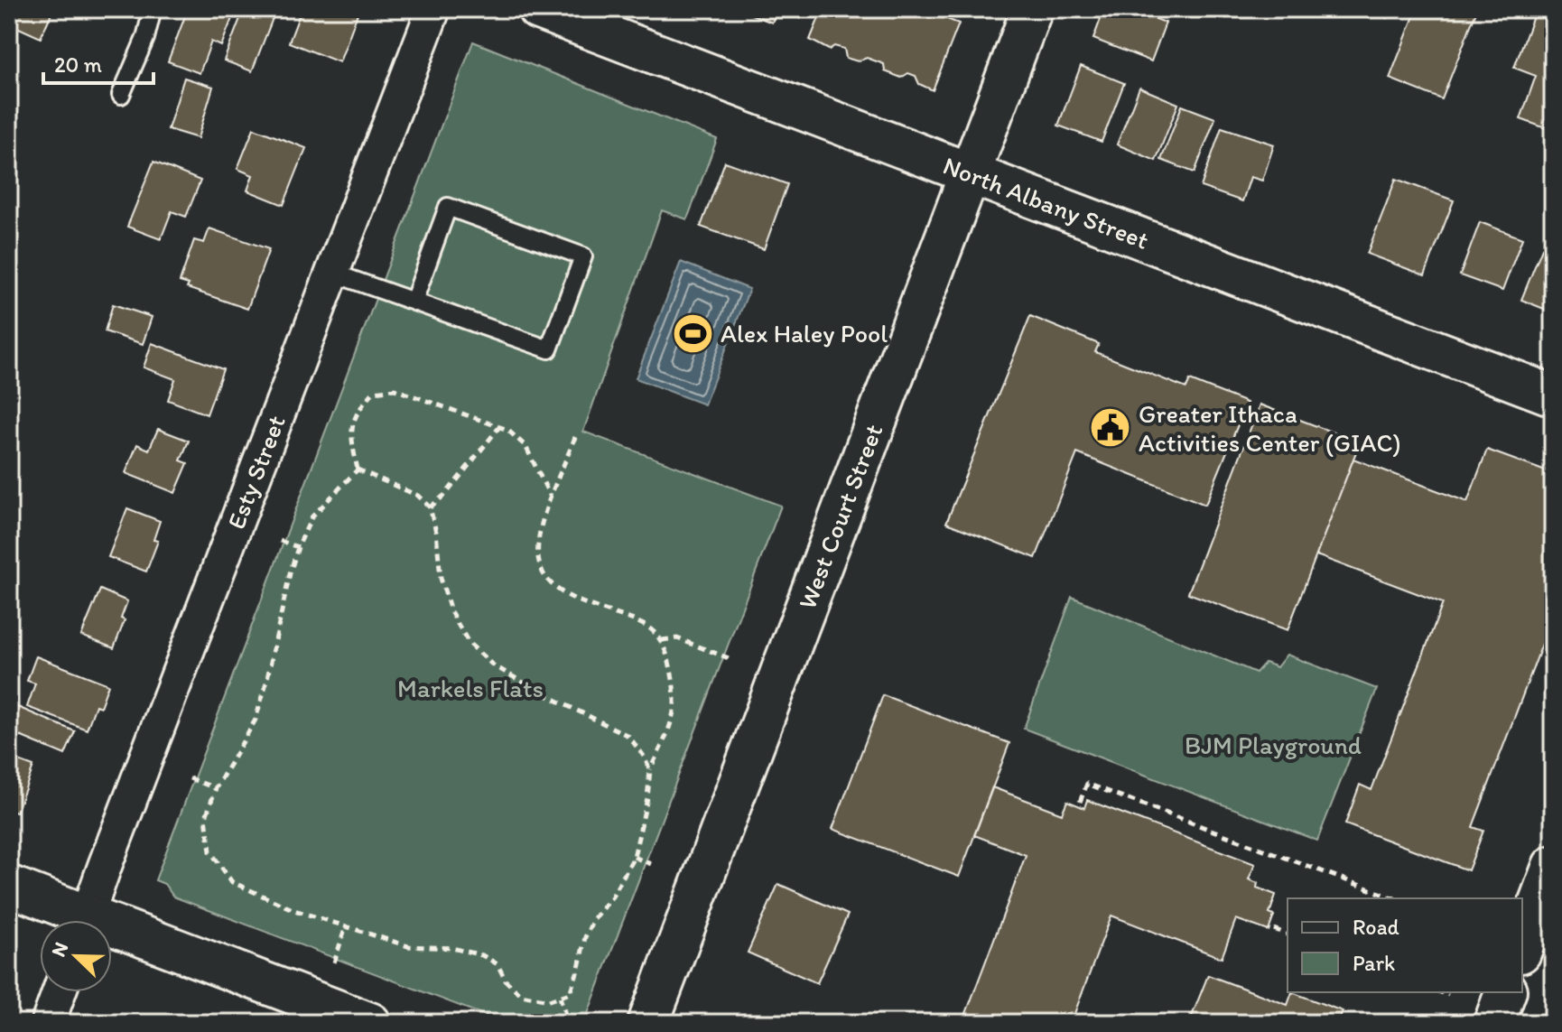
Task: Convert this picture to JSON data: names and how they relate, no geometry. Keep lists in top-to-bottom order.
{
  "streets": {
    "street": ["North Albany Street", "Esty Street", "West Court Street"]
  },
  "crossings": [
    ["North Albany Street", "West Court Street"]
  ],
  "parks": ["Markels Flats", "BJM Playground"],
  "places": {
    "sports": ["Alex Haley Pool"],
    "public building": ["Greater Ithaca Activities Center (GIAC)"]
  },
  "legend": ["Road", "Park"],
  "scale_bar": "20 m",
  "north": "top left"
}
